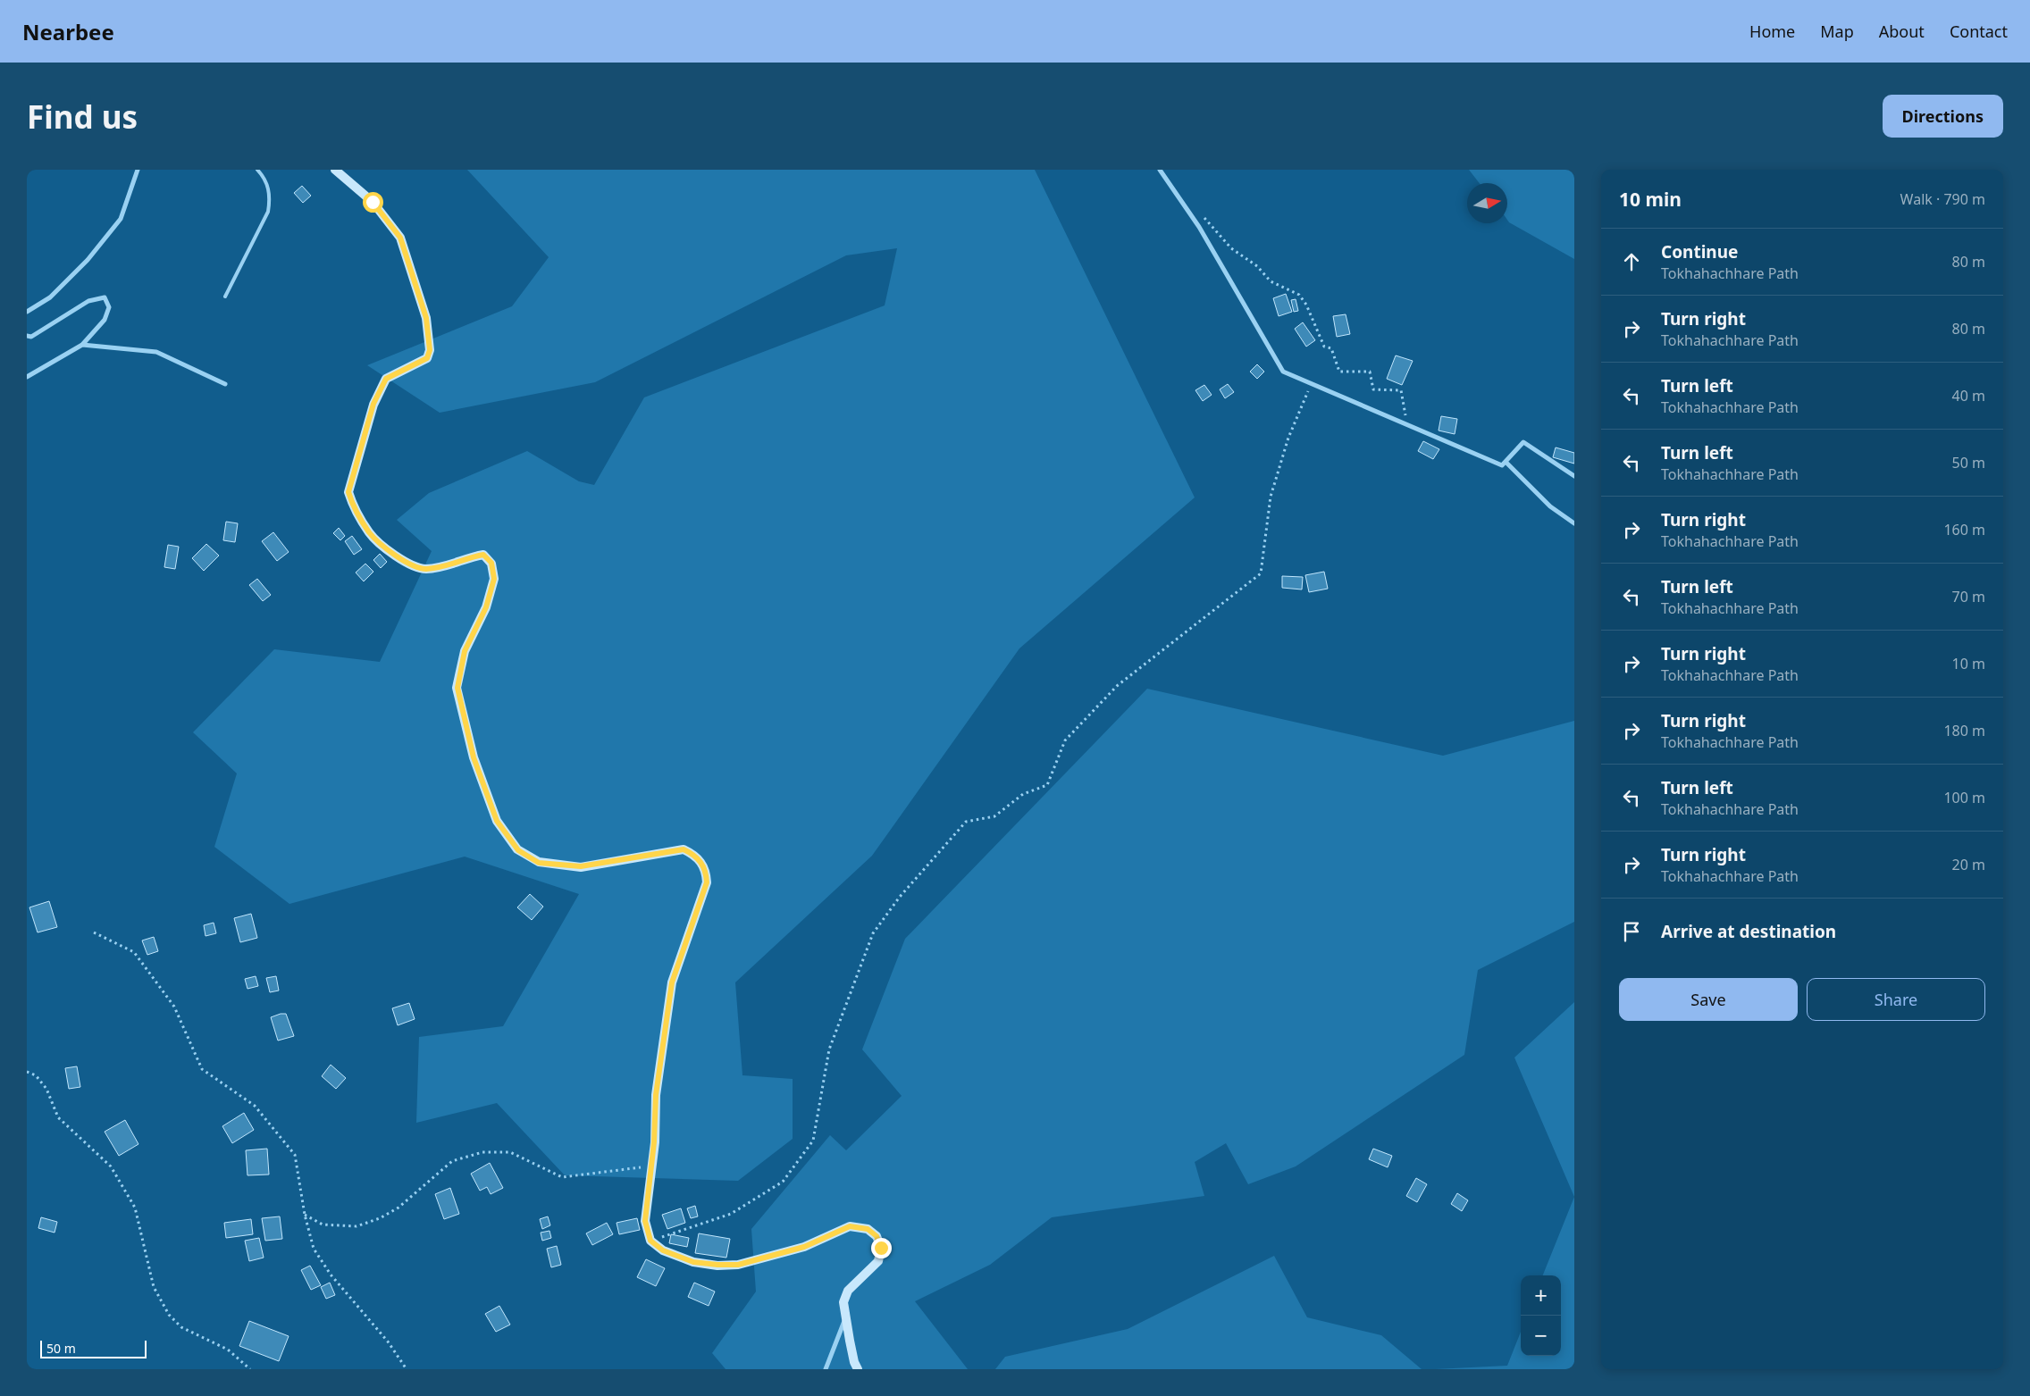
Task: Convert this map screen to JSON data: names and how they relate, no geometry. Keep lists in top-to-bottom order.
{
  "scale_bar": "50 m",
  "north": "right",
  "page": {
    "header": "Nearbee",
    "nav": [
      "Home",
      "Map",
      "About",
      "Contact"
    ],
    "buttons": [
      "Directions",
      ["Save", "Share"]
    ],
    "title": "Find us",
    "heading": ["10 min", "Walk · 790 m"],
    "list": [
      ["Continue", "Tokhahachhare Path", "80 m"],
      ["Turn right", "Tokhahachhare Path", "80 m"],
      ["Turn left", "Tokhahachhare Path", "40 m"],
      ["Turn left", "Tokhahachhare Path", "50 m"],
      ["Turn right", "Tokhahachhare Path", "160 m"],
      ["Turn left", "Tokhahachhare Path", "70 m"],
      ["Turn right", "Tokhahachhare Path", "10 m"],
      ["Turn right", "Tokhahachhare Path", "180 m"],
      ["Turn left", "Tokhahachhare Path", "100 m"],
      ["Turn right", "Tokhahachhare Path", "20 m"],
      "Arrive at destination"
    ],
    "map_buttons": ["+", "−"],
    "scale": "50 m"
  }
}
